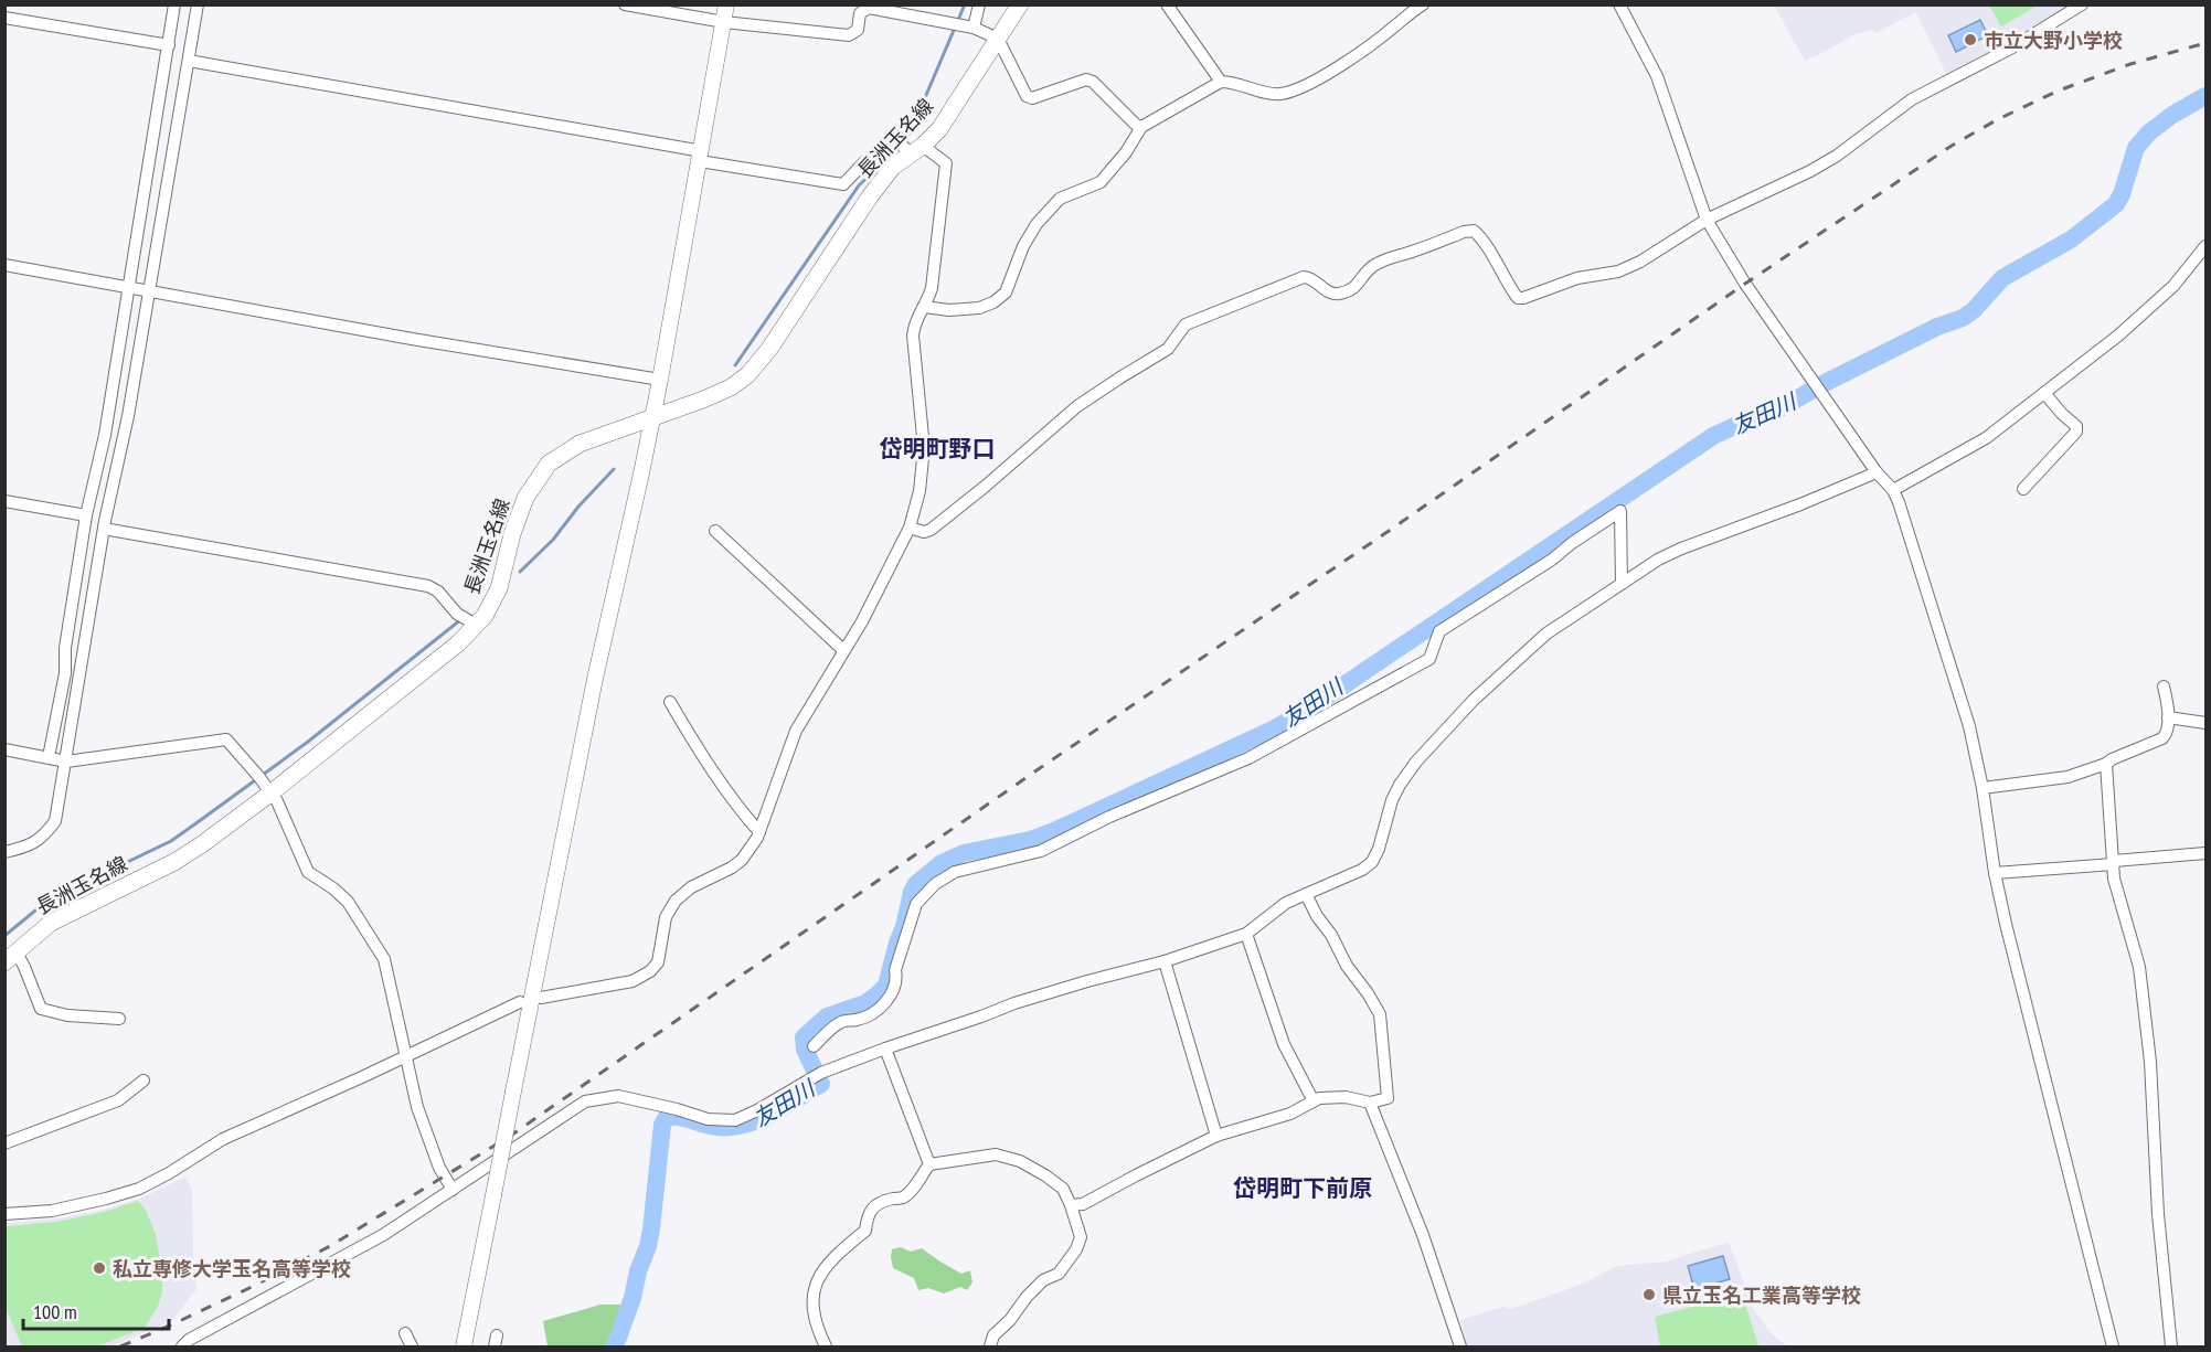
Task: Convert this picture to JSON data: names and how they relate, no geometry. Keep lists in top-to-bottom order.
{
  "streets": {
    "main road": ["長洲玉名線"]
  },
  "districts": ["岱明町野口", "岱明町下前原"],
  "water": ["友田川"],
  "places": ["市立大野小学校", "私立専修大学玉名高等学校", "県立玉名工業高等学校"],
  "scale_bar": "100 m"
}
